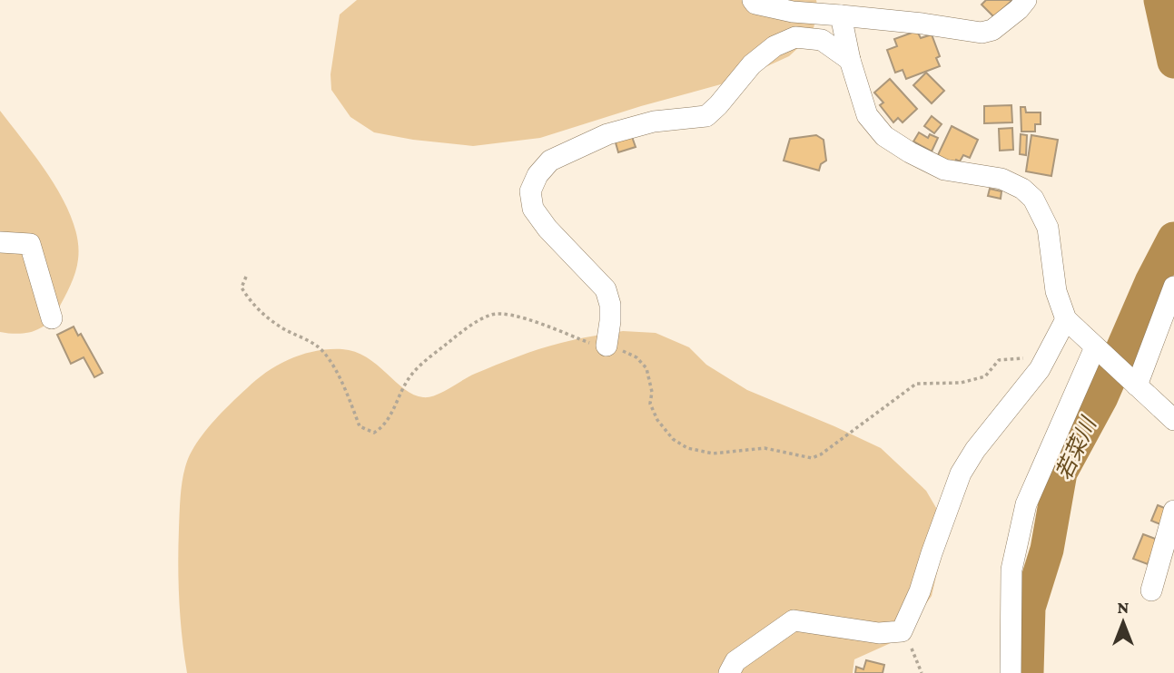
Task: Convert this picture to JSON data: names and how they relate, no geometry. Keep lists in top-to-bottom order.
{
  "water": ["若菜川"],
  "north": "top"
}
